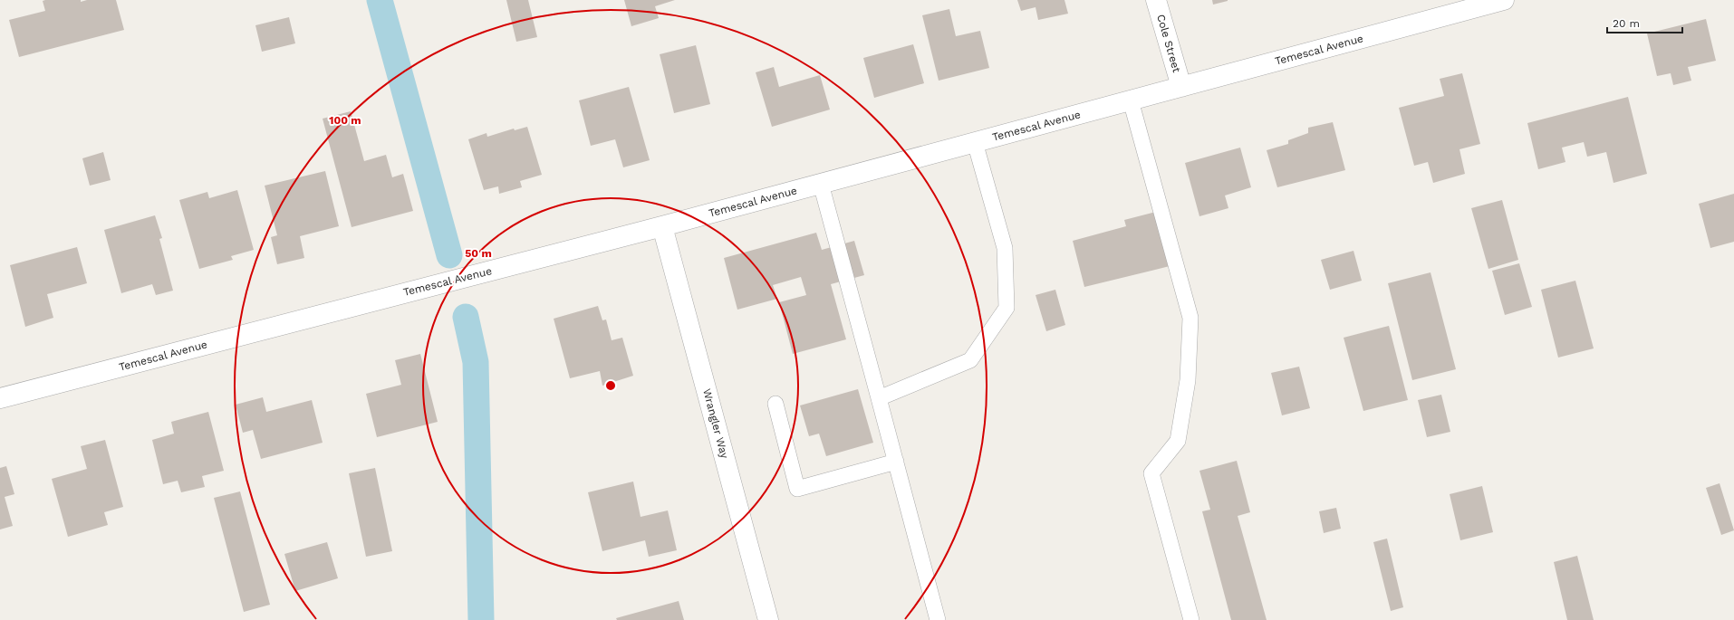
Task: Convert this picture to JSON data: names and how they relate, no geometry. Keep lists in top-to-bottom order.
{
  "streets": {
    "street": ["Cole Street", "Temescal Avenue", "Wrangler Way"]
  },
  "crossings": [
    ["Cole Street", "Temescal Avenue"],
    ["Temescal Avenue", "Wrangler Way"]
  ],
  "scale_bar": "20 m",
  "rings": ["100 m", "50 m"]
}
